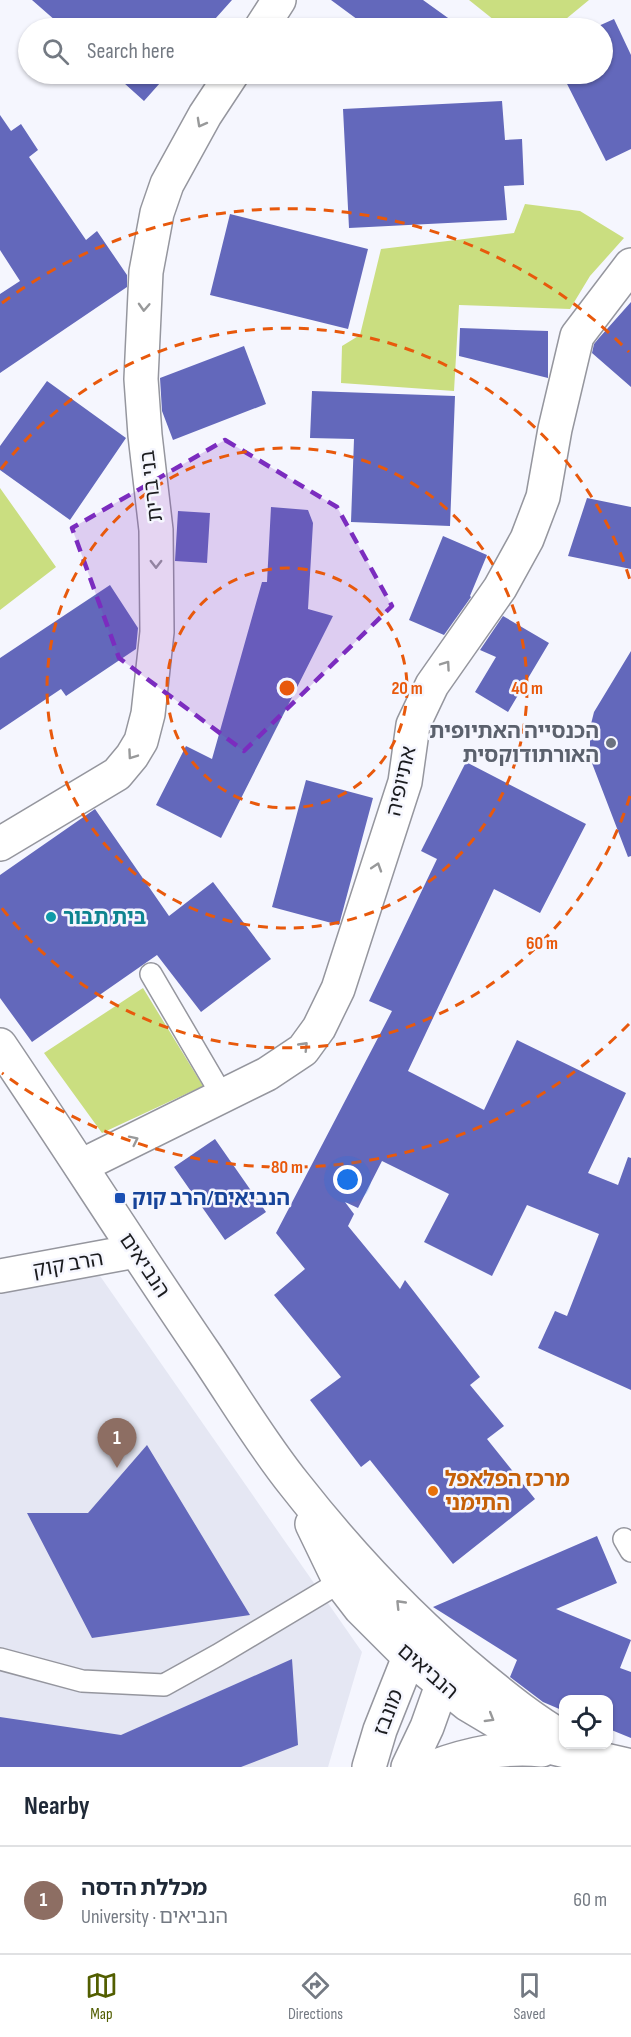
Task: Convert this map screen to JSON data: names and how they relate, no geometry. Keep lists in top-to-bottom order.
{
  "streets": {
    "street": [
      "בני ברית",
      "אתיופיה",
      "הרב קוק",
      "הנביאים",
      "מונבז"
    ]
  },
  "crossings": [
    ["אתיופיה", "הנביאים"],
    ["הרב קוק", "הנביאים"],
    ["הנביאים", "מונבז"]
  ],
  "one_way": ["בני ברית", "אתיופיה"],
  "places": {
    "other": ["הכנסייה האתיופית האורתודוקסית", "בית תבור", "מרכז הפלאפל התימני"],
    "transit": ["הנביאים/הרב קוק"]
  },
  "page": {
    "search": "Search here",
    "pins": "1",
    "heading": "Nearby",
    "list": [
      {
        "mark": "1",
        "name": "מכללת הדסה",
        "note": "University · הנביאים",
        "value": "60 m"
      }
    ],
    "nav": ["Map", "Directions", "Saved"]
  },
  "rings": [
    "20 m",
    "40 m",
    "60 m",
    "80 m"
  ]
}
